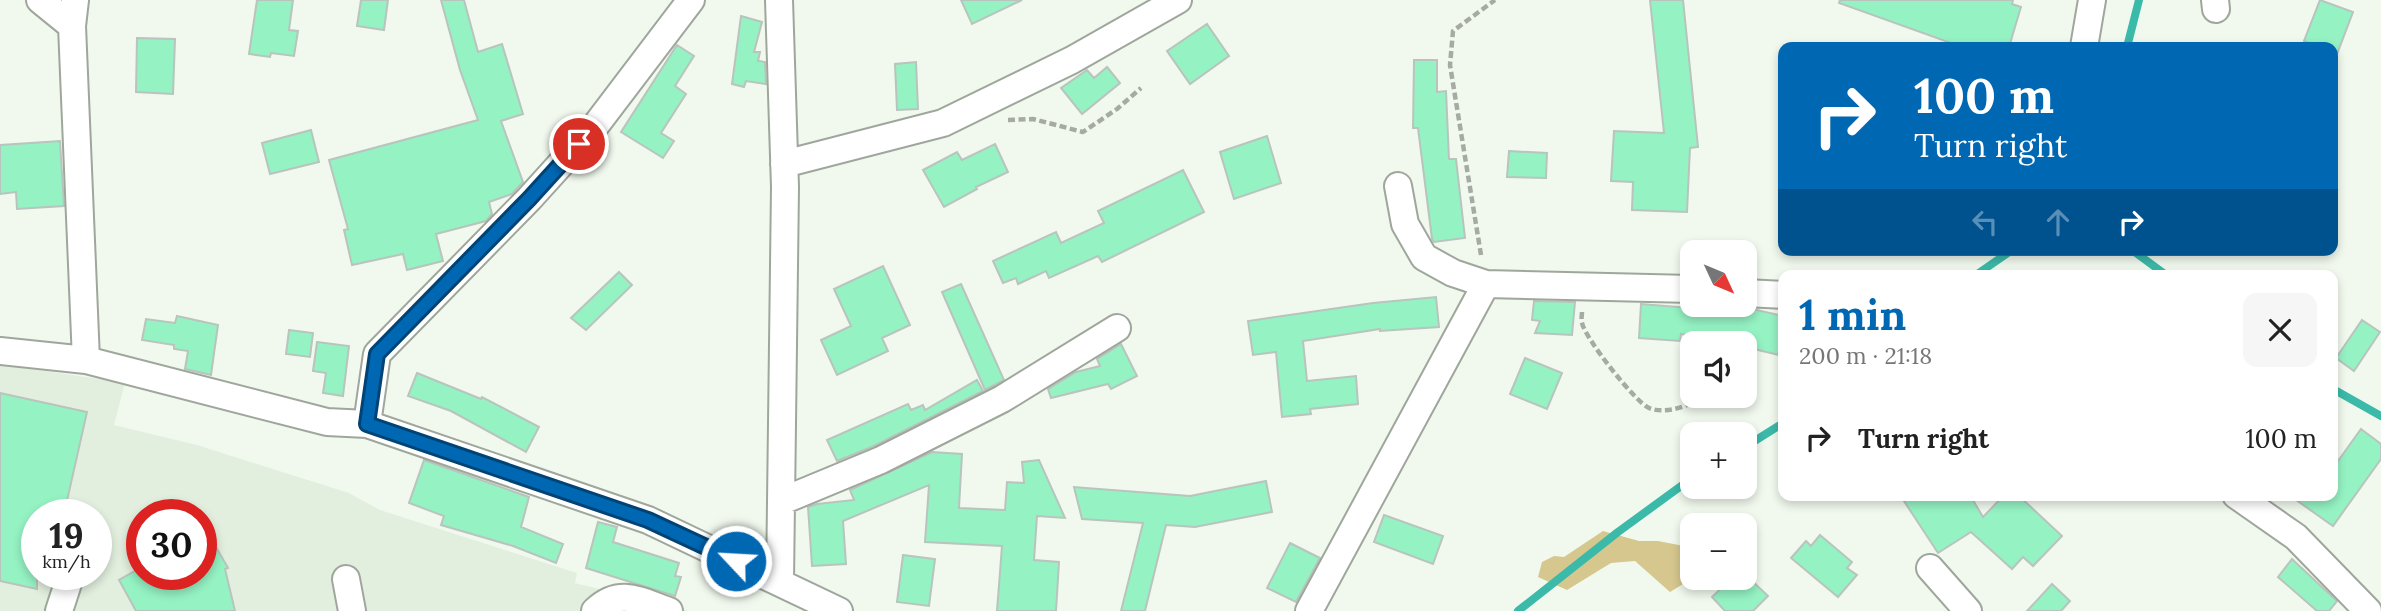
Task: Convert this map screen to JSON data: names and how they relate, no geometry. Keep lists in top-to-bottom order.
{
  "north": "bottom right",
  "page": {
    "turn": ["100 m", "Turn right"],
    "map_buttons": ["+", "−"],
    "heading": ["1 min", "200 m · 21:18"],
    "list": [
      {
        "name": "Turn right",
        "value": "100 m"
      }
    ],
    "speed": "19 km/h",
    "limit": "30"
  }
}
